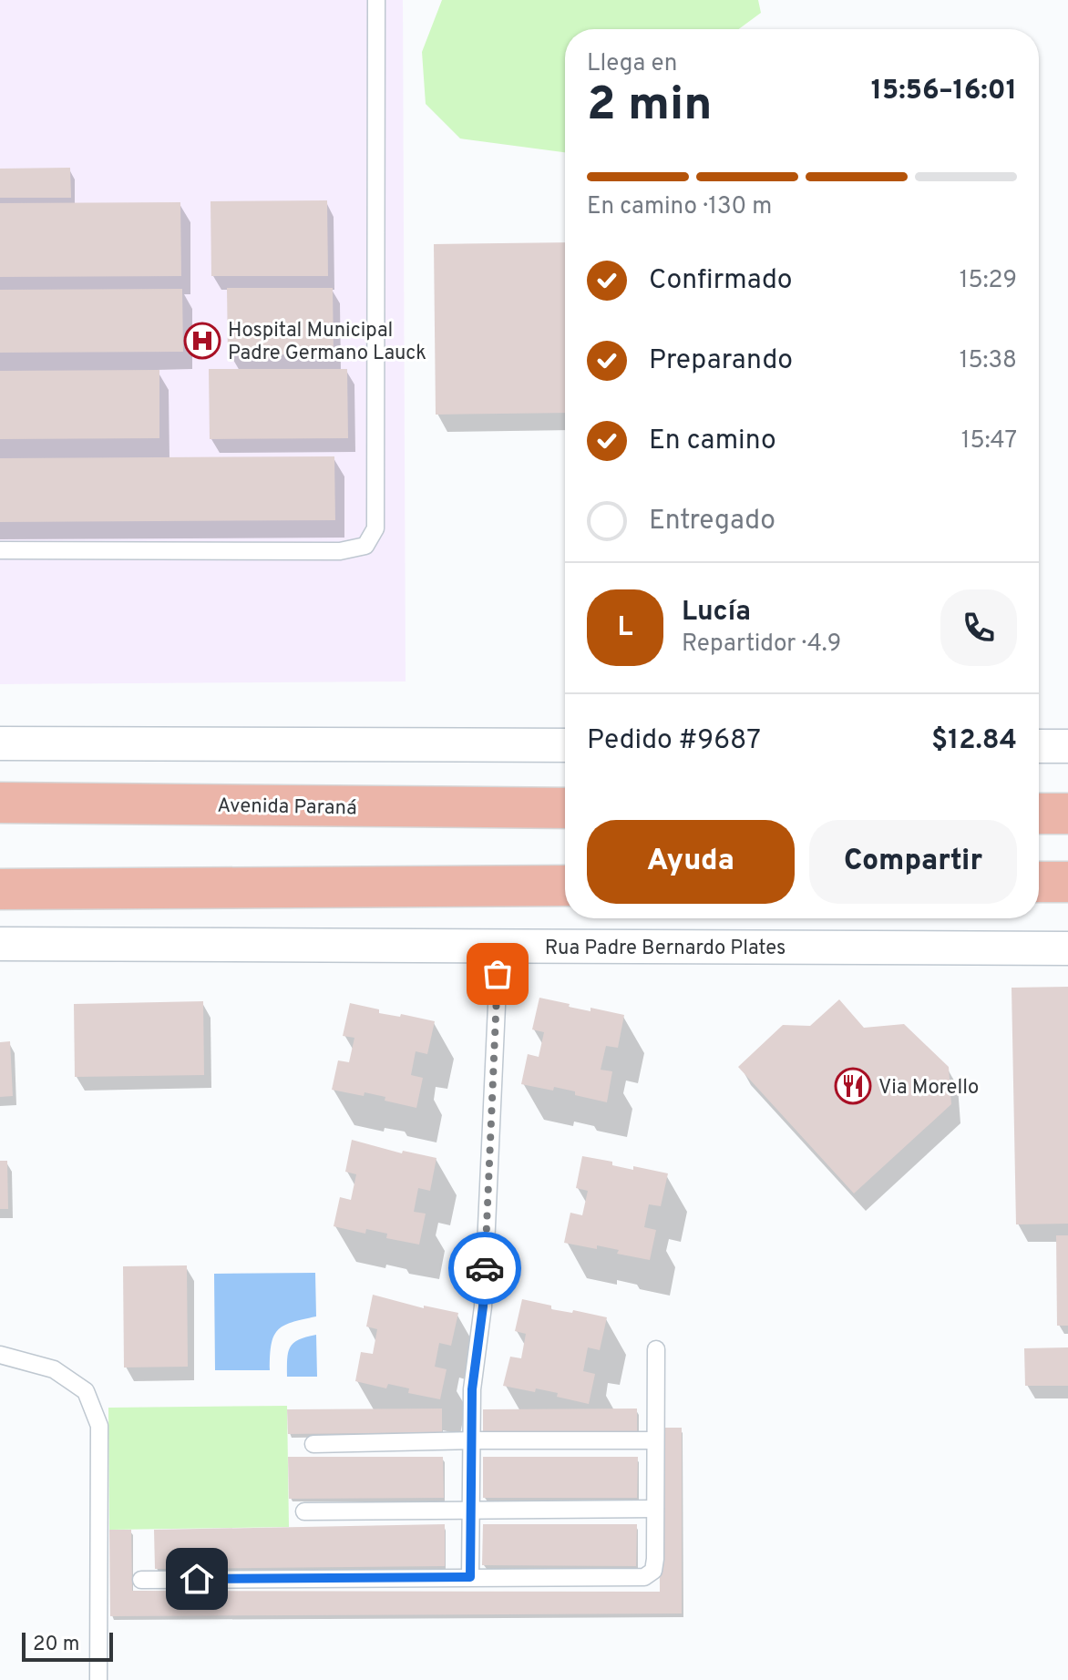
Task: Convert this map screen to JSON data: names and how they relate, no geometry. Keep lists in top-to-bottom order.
{
  "streets": {
    "main road": ["Avenida Paraná"],
    "street": ["Rua Padre Bernardo Plates"]
  },
  "places": {
    "hospital": ["Hospital Municipal Padre Germano Lauck"],
    "restaurant": ["Via Morello"]
  },
  "scale_bar": "20 m",
  "page": {
    "heading": ["2 min", "Llega en", "15:56–16:01"],
    "panel": [
      "Lucía",
      "Repartidor · 4.9",
      "Pedido #9687",
      "$12.84"
    ],
    "bar": "En camino · 130 m",
    "list": [
      ["Confirmado", "15:29"],
      ["Preparando", "15:38"],
      ["En camino", "15:47"],
      "Entregado"
    ],
    "round": "L",
    "buttons": ["Ayuda", "Compartir"],
    "scale": "20 m"
  }
}
